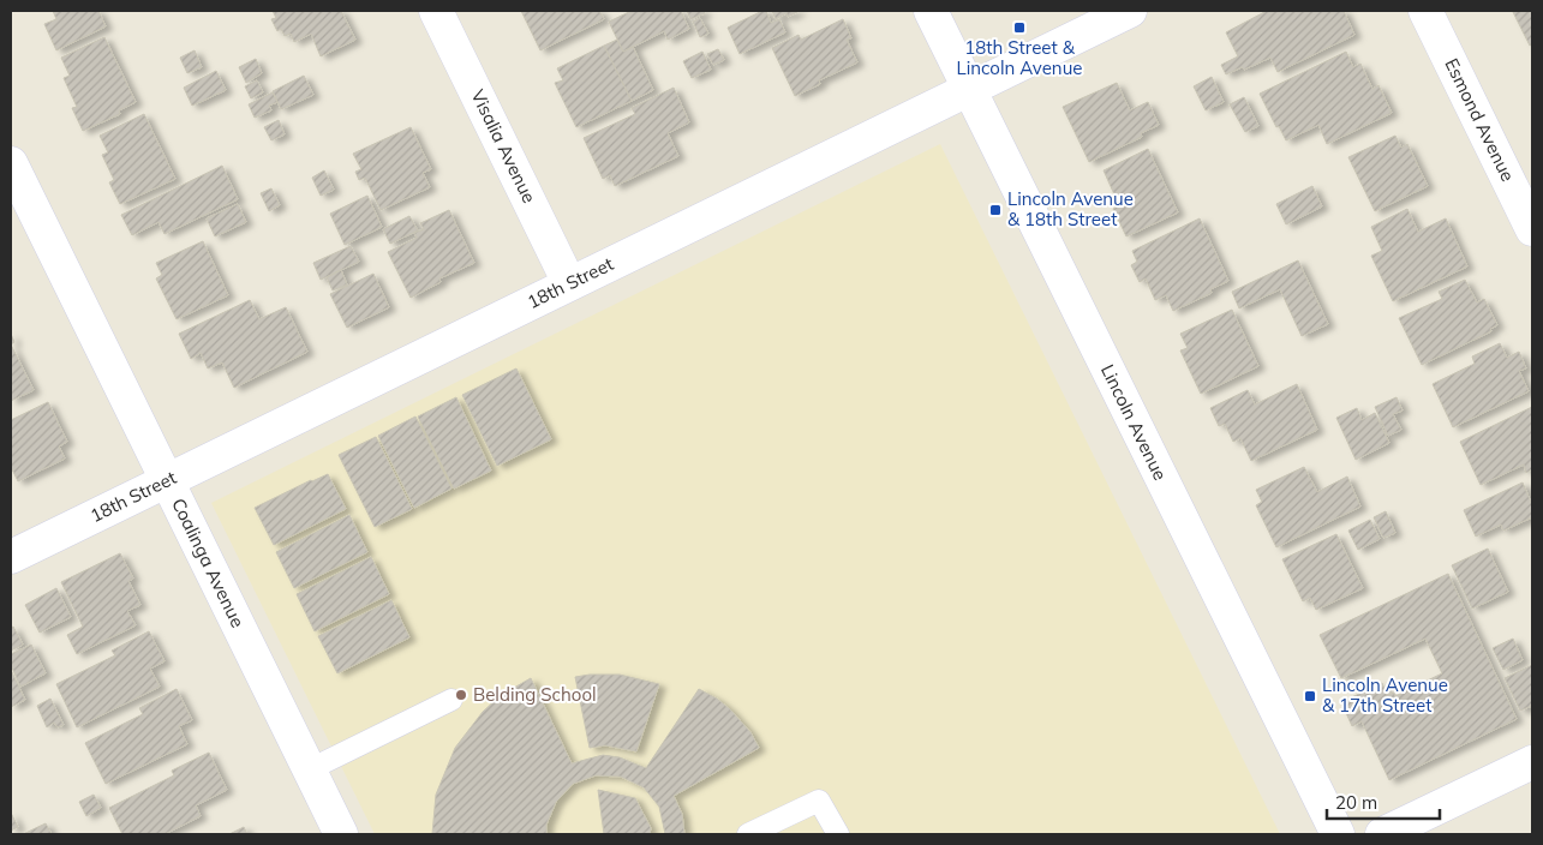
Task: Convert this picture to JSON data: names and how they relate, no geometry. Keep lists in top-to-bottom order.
{
  "streets": {
    "street": [
      "Esmond Avenue",
      "Visalia Avenue",
      "18th Street",
      "Lincoln Avenue",
      "Coalinga Avenue"
    ]
  },
  "crossings": [
    ["Visalia Avenue", "18th Street"],
    ["18th Street", "Lincoln Avenue"],
    ["18th Street", "Coalinga Avenue"]
  ],
  "places": {
    "transit": ["18th Street & Lincoln Avenue", "Lincoln Avenue & 18th Street", "Lincoln Avenue & 17th Street"],
    "other": ["Belding School"]
  },
  "scale_bar": "20 m"
}
